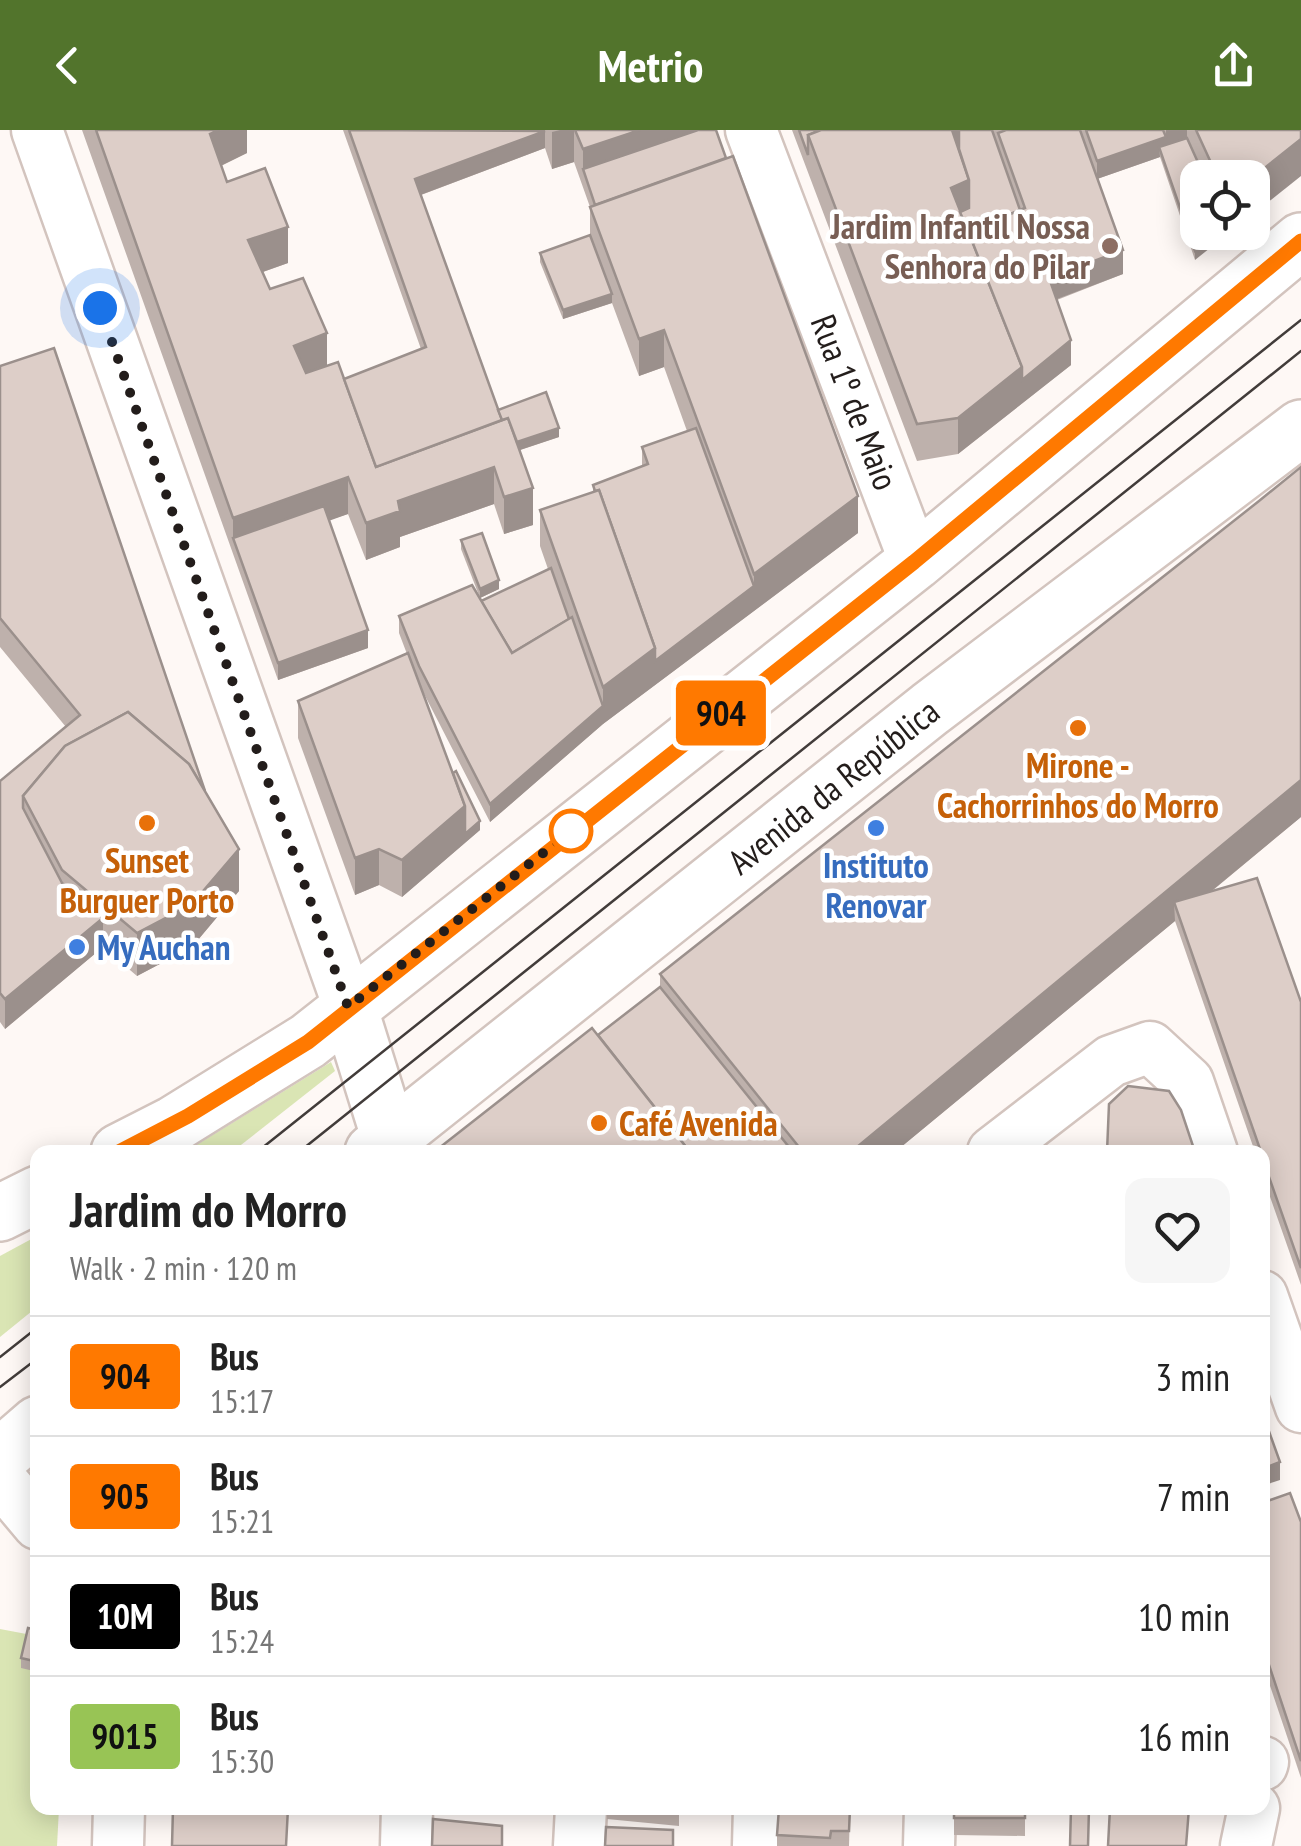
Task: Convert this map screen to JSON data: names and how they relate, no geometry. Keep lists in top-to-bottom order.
{
  "streets": {
    "main road": ["Avenida da República"],
    "street": ["Rua 1º de Maio"]
  },
  "places": [
    "Jardim Infantil Nossa Senhora do Pilar",
    "Mirone - Cachorrinhos do Morro",
    "Sunset Burguer Porto",
    "Instituto Renovar",
    "My Auchan",
    "Café Avenida"
  ],
  "lines": ["bus line 904"],
  "page": {
    "header": "Metrio",
    "on_map": "904",
    "heading": ["Jardim do Morro", "Walk · 2 min · 120 m"],
    "list": [
      {
        "mark": "904",
        "name": "Bus",
        "note": "15:17",
        "value": "3 min"
      },
      {
        "mark": "905",
        "name": "Bus",
        "note": "15:21",
        "value": "7 min"
      },
      {
        "mark": "10M",
        "name": "Bus",
        "note": "15:24",
        "value": "10 min"
      },
      {
        "mark": "9015",
        "name": "Bus",
        "note": "15:30",
        "value": "16 min"
      }
    ]
  }
}
